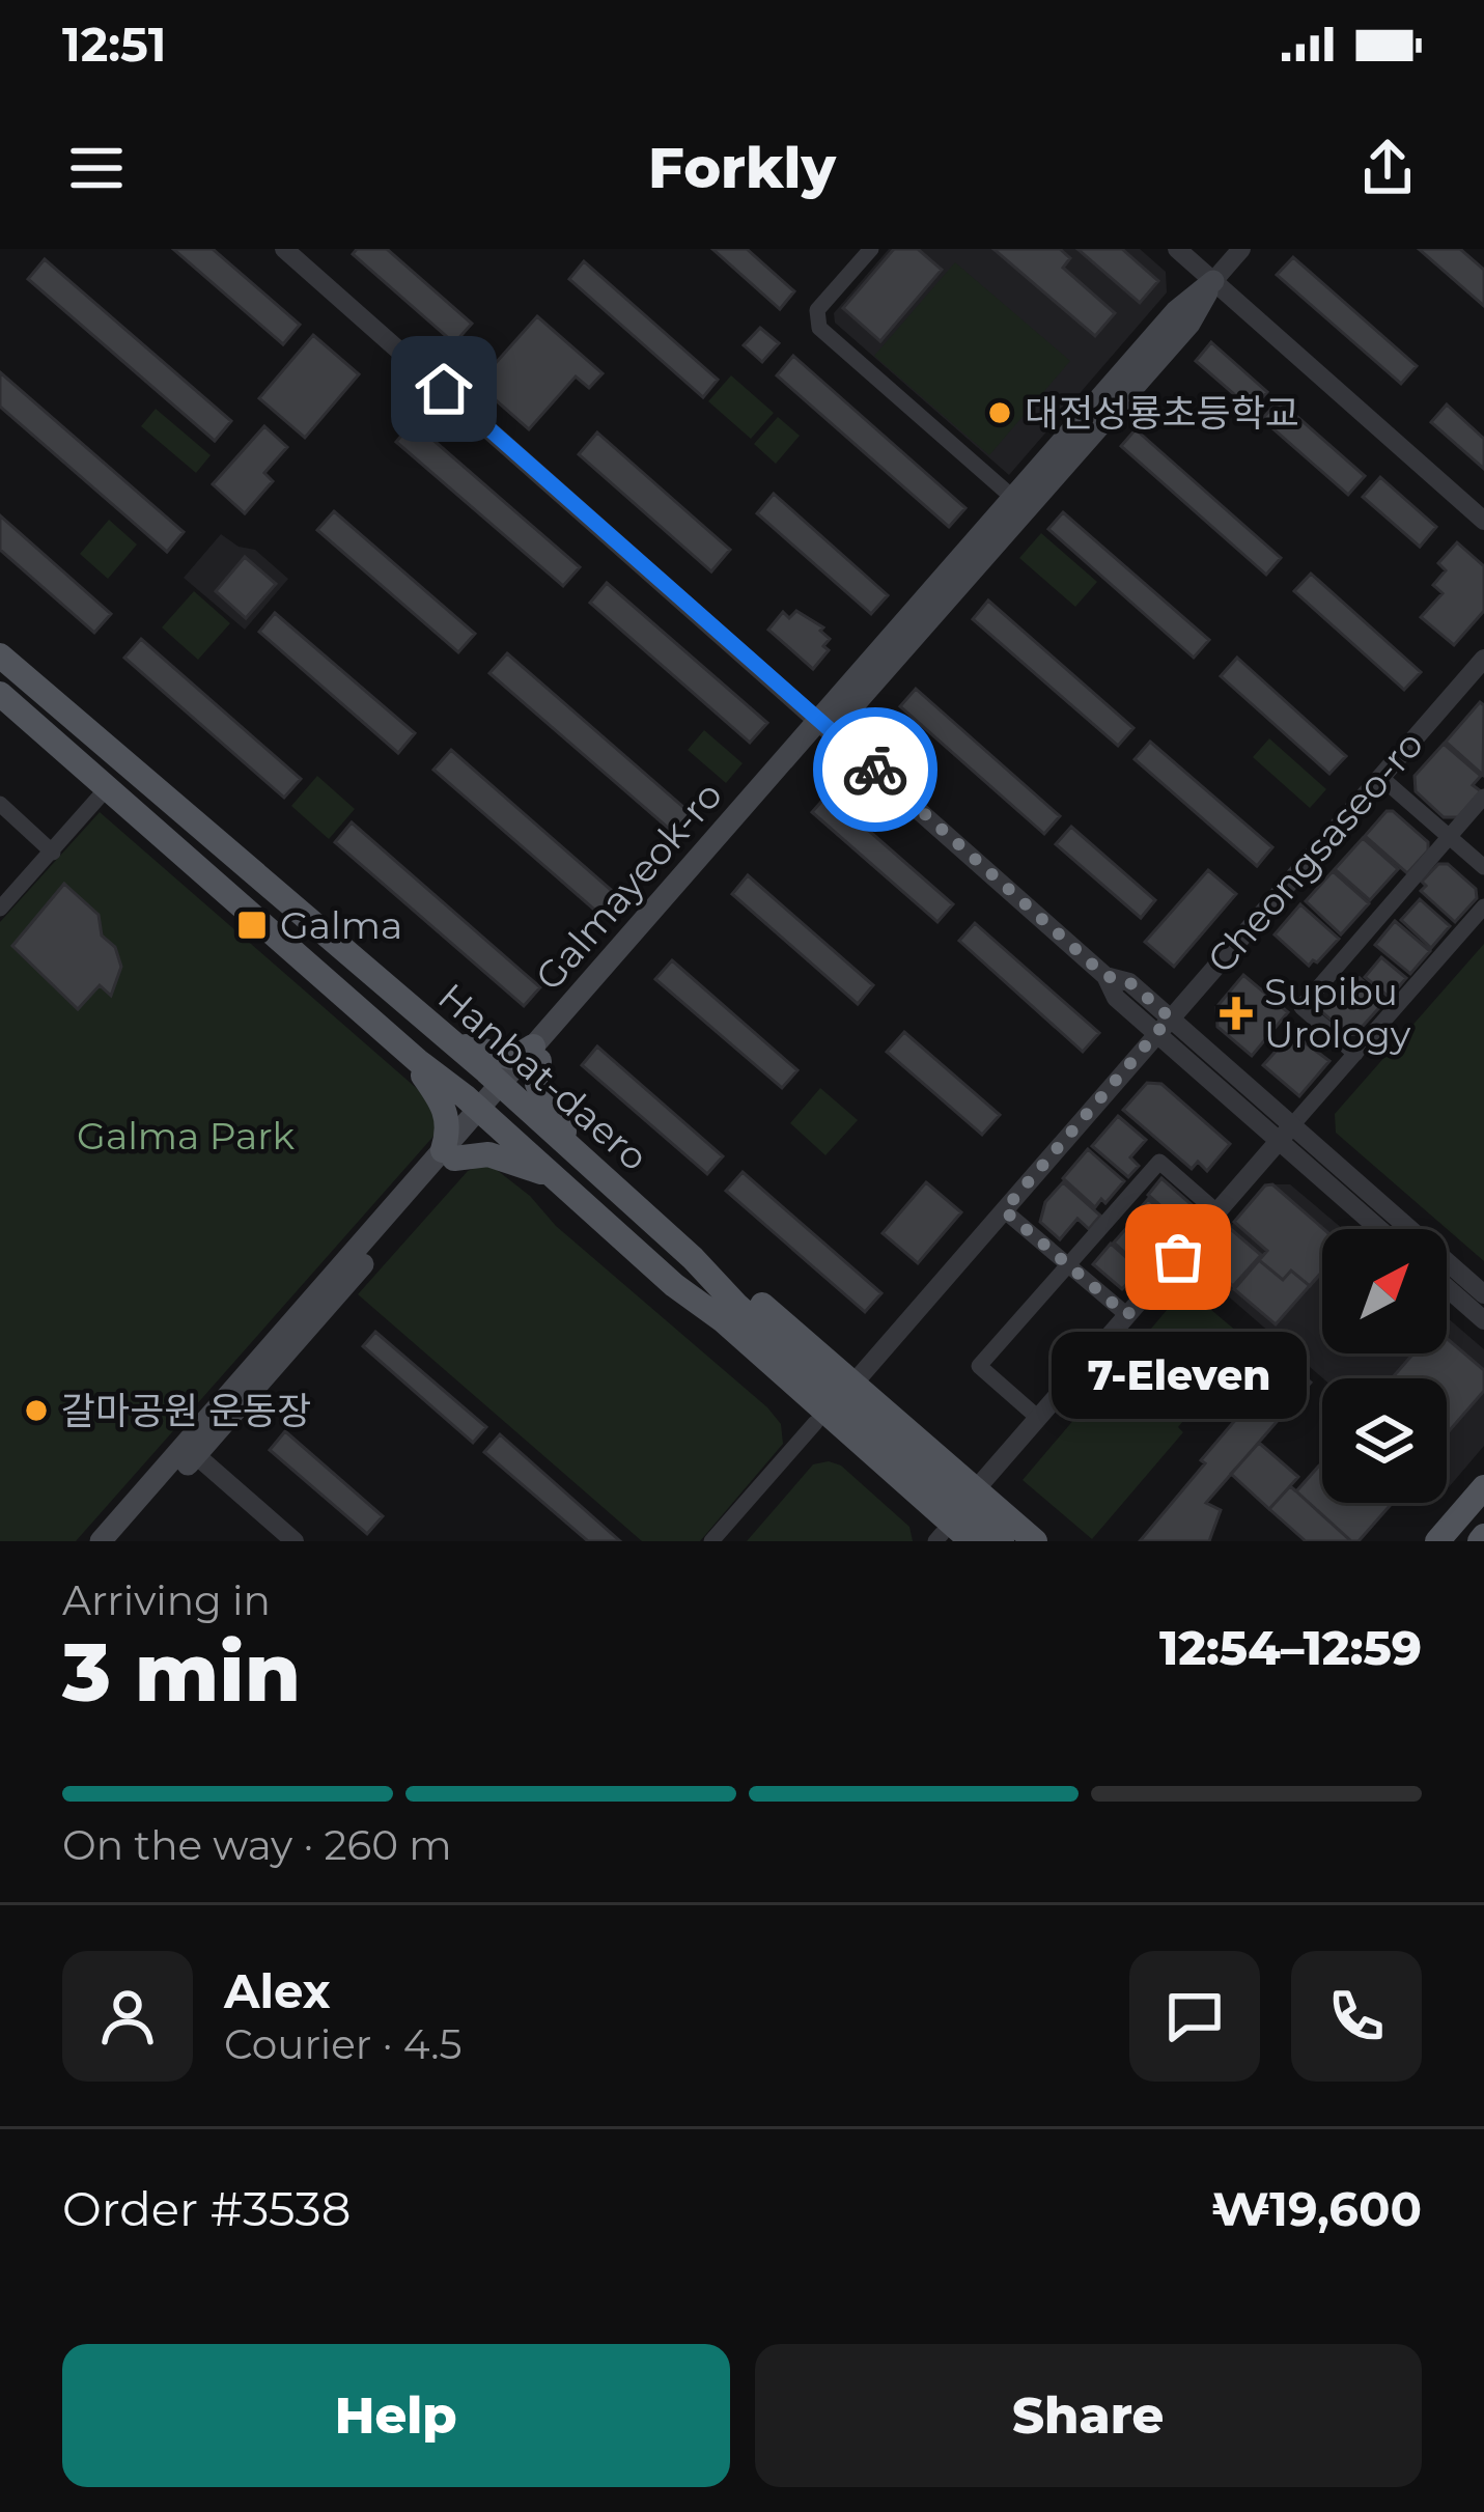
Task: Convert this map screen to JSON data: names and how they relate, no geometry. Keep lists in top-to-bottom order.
{
  "streets": {
    "main road": ["Galmayeok-ro", "Hanbat-daero"],
    "street": ["Cheongsaseo-ro"]
  },
  "crossings": [
    ["Galmayeok-ro", "Hanbat-daero"]
  ],
  "parks": ["Galma Park"],
  "places": {
    "other": ["대전성룡초등학교", "7-Eleven", "갈마공원 운동장"],
    "transit": ["Galma"],
    "health": ["Supibu Urology"]
  },
  "north": "top right",
  "page": {
    "status": "12:51",
    "header": "Forkly",
    "bubble": "7-Eleven",
    "heading": ["3 min", "Arriving in", "12:54–12:59"],
    "panel": [
      "Alex",
      "Courier · 4.5",
      "Order #3538",
      "₩19,600"
    ],
    "bar": "On the way · 260 m",
    "buttons": ["Help", "Share"]
  }
}
